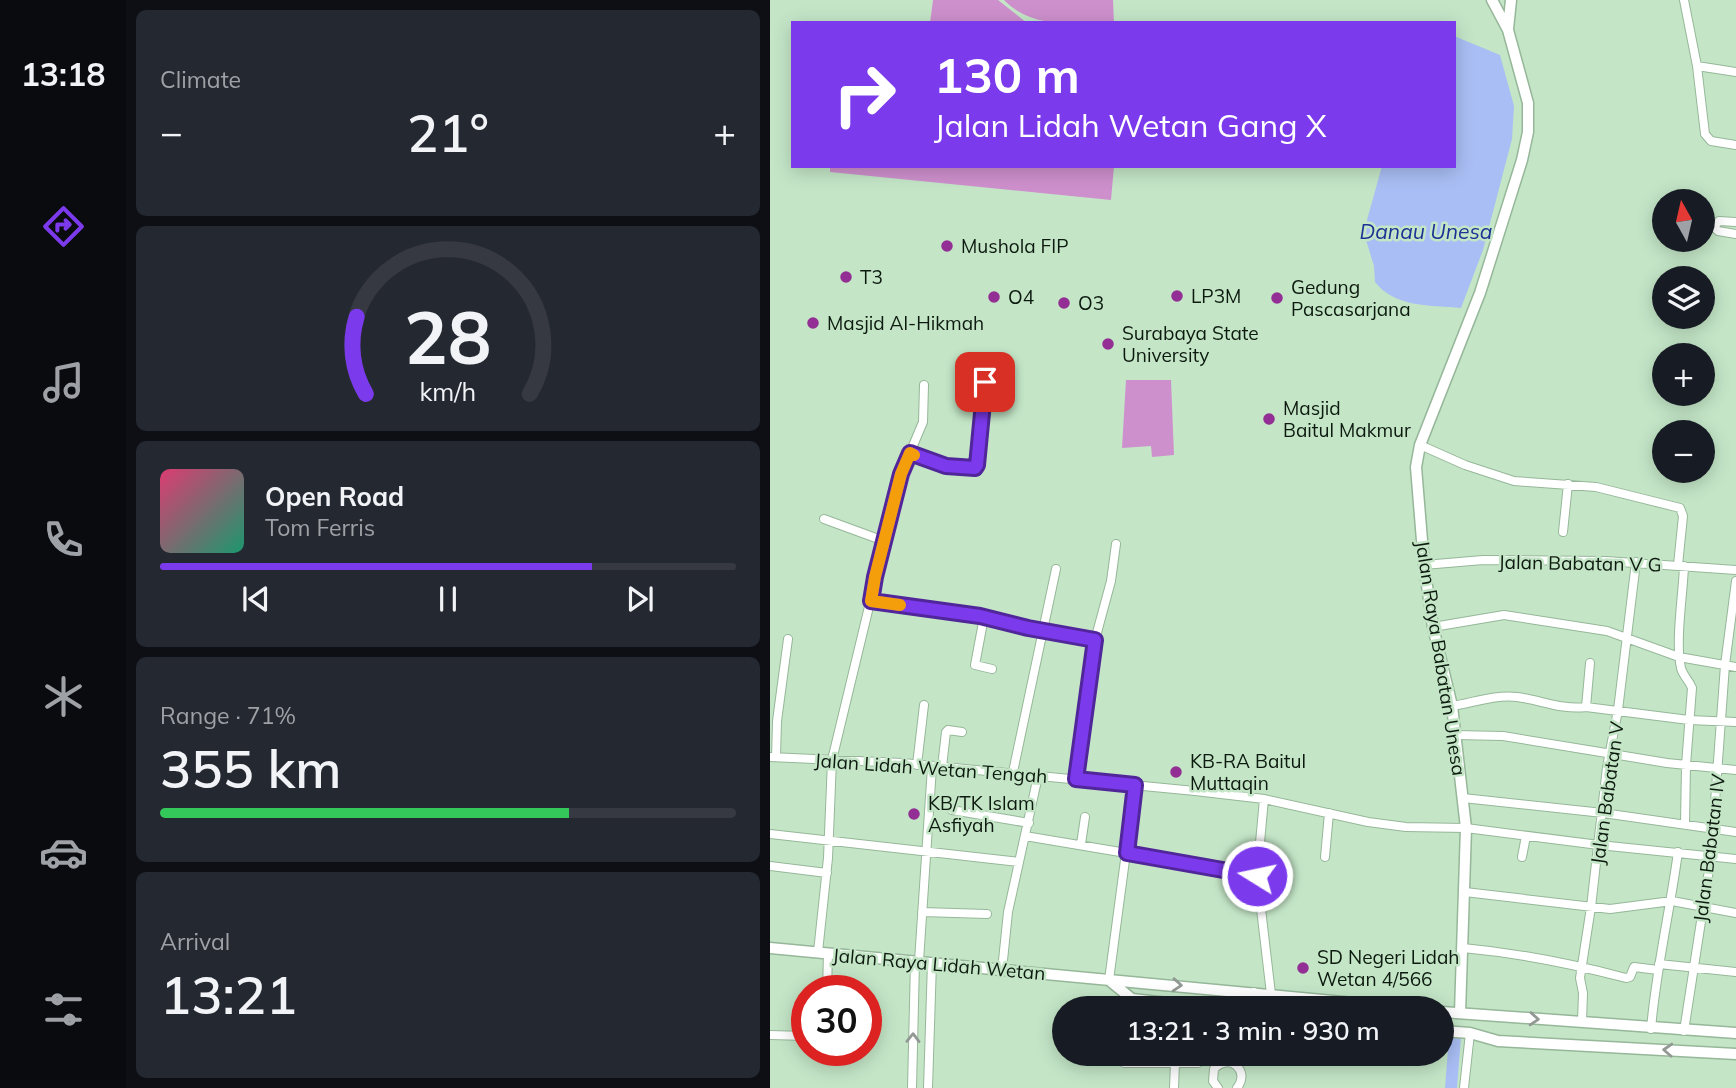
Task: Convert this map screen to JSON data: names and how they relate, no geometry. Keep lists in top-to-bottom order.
{
  "streets": {
    "main road": ["Jalan Raya Babatan Unesa", "Jalan Raya Lidah Wetan"],
    "street": [
      "Jalan Babatan V G",
      "Jalan Lidah Wetan Tengah",
      "Jalan Babatan V",
      "Jalan Babatan IV"
    ]
  },
  "crossings": [
    ["Jalan Babatan V G", "Jalan Raya Babatan Unesa"],
    ["Jalan Babatan V G", "Jalan Babatan V"],
    ["Jalan Raya Babatan Unesa", "Jalan Lidah Wetan Tengah"],
    ["Jalan Lidah Wetan Tengah", "Jalan Babatan V"],
    ["Jalan Lidah Wetan Tengah", "Jalan Babatan IV"]
  ],
  "water": ["Danau Unesa"],
  "places": [
    "Mushola FIP",
    "T3",
    "LP3M",
    "O4",
    "Gedung Pascasarjana",
    "O3",
    "Masjid Al-Hikmah",
    "Surabaya State University",
    "Masjid Baitul Makmur",
    "KB-RA Baitul Muttaqin",
    "KB/TK Islam Asfiyah",
    "SD Negeri Lidah Wetan 4/566"
  ],
  "north": "top",
  "page": {
    "tabs": "13:18",
    "tile": [
      "Climate",
      ["Range · 71%", "355 km"],
      ["Arrival", "13:21"]
    ],
    "turn": ["130 m", "Jalan Lidah Wetan Gang X"],
    "heat": ["−", "21°", "+"],
    "map_buttons": ["+", "−"],
    "song": ["Open Road", "Tom Ferris"],
    "limit": "30",
    "trip": "13:21 · 3 min · 930 m",
    "gauge": ["28", "km/h"]
  }
}
